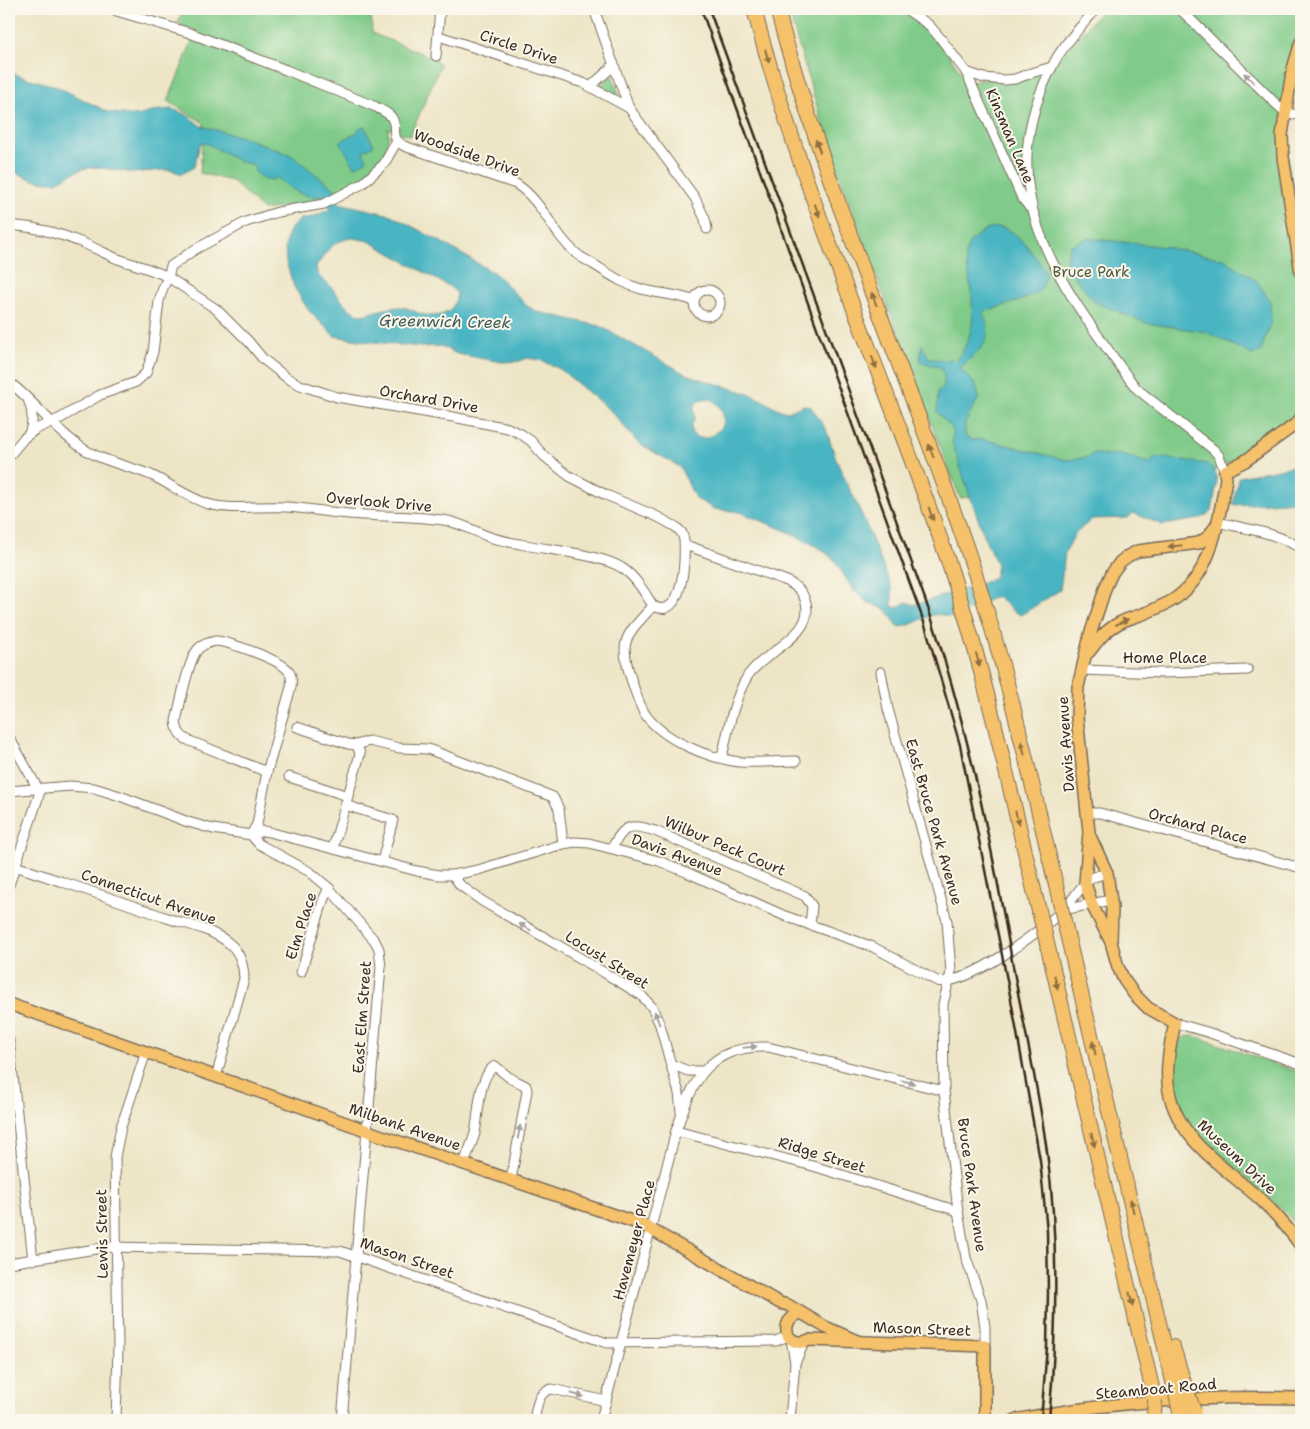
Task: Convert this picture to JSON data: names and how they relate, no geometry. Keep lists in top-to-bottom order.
{
  "streets": {
    "main road": [
      "Davis Avenue",
      "Milbank Avenue",
      "Museum Drive",
      "Bruce Park Avenue",
      "Mason Street",
      "Steamboat Road"
    ],
    "street": [
      "Circle Drive",
      "Kinsman Lane",
      "Woodside Drive",
      "Orchard Drive",
      "Overlook Drive",
      "Home Place",
      "East Bruce Park Avenue",
      "Orchard Place",
      "Wilbur Peck Court",
      "Connecticut Avenue",
      "Elm Place",
      "Locust Street",
      "East Elm Street",
      "Ridge Street",
      "Lewis Street",
      "Havemeyer Place"
    ]
  },
  "crossings": [
    ["Home Place", "Davis Avenue"],
    ["Davis Avenue", "East Bruce Park Avenue"],
    ["Davis Avenue", "Orchard Place"],
    ["Davis Avenue", "Wilbur Peck Court"],
    ["Davis Avenue", "Locust Street"],
    ["Davis Avenue", "East Elm Street"],
    ["Davis Avenue", "Bruce Park Avenue"],
    ["East Bruce Park Avenue", "Bruce Park Avenue"],
    ["Connecticut Avenue", "Milbank Avenue"],
    ["Elm Place", "East Elm Street"],
    ["Locust Street", "Havemeyer Place"],
    ["East Elm Street", "Milbank Avenue"],
    ["East Elm Street", "Mason Street"],
    ["Milbank Avenue", "Lewis Street"],
    ["Milbank Avenue", "Havemeyer Place"],
    ["Milbank Avenue", "Mason Street"],
    ["Ridge Street", "Bruce Park Avenue"],
    ["Ridge Street", "Havemeyer Place"],
    ["Bruce Park Avenue", "Havemeyer Place"],
    ["Bruce Park Avenue", "Mason Street"],
    ["Lewis Street", "Mason Street"],
    ["Havemeyer Place", "Mason Street"]
  ],
  "one_way": ["Locust Street", "Havemeyer Place"],
  "water": ["Greenwich Creek"],
  "parks": ["Bruce Park"]
}
